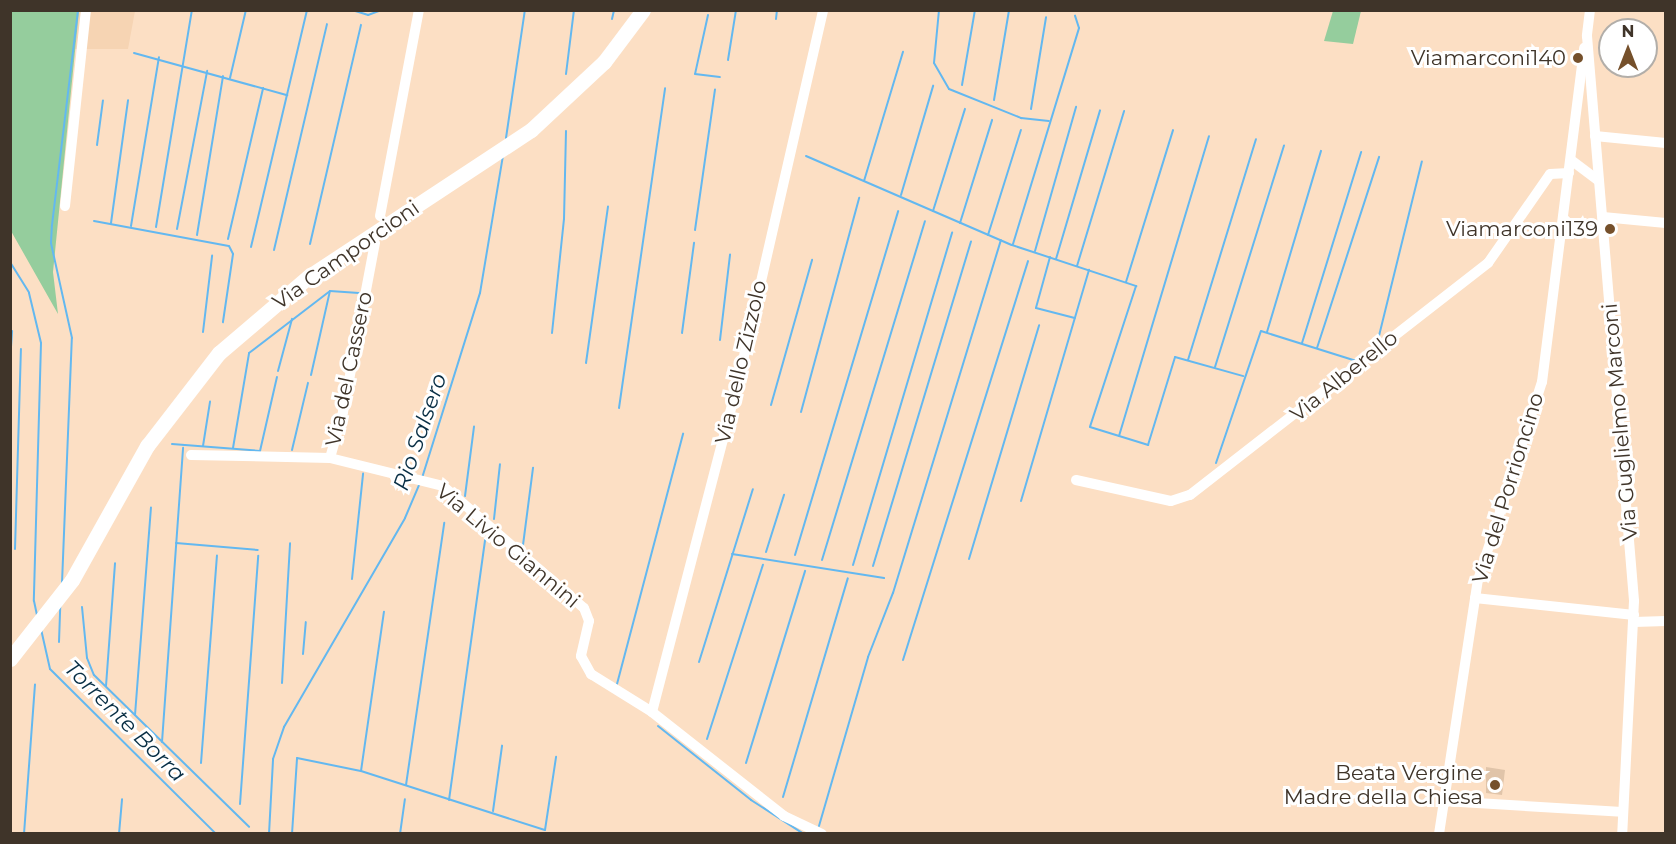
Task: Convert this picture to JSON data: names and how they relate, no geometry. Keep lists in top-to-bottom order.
{
  "streets": {
    "main road": ["Via Camporcioni"],
    "street": [
      "Via dello Zizzolo",
      "Via del Cassero",
      "Via Alberello",
      "Via Guglielmo Marconi",
      "Via del Porrioncino",
      "Via Livio Giannini"
    ]
  },
  "crossings": [
    ["Via Camporcioni", "Via del Cassero"],
    ["Via dello Zizzolo", "Via Livio Giannini"],
    ["Via del Cassero", "Via Livio Giannini"],
    ["Via Alberello", "Via del Porrioncino"],
    ["Via Guglielmo Marconi", "Via del Porrioncino"]
  ],
  "water": ["Rio Salsero", "Torrente Borra"],
  "places": ["Viamarconi140", "Viamarconi139", "Beata Vergine Madre della Chiesa"],
  "north": "top"
}
